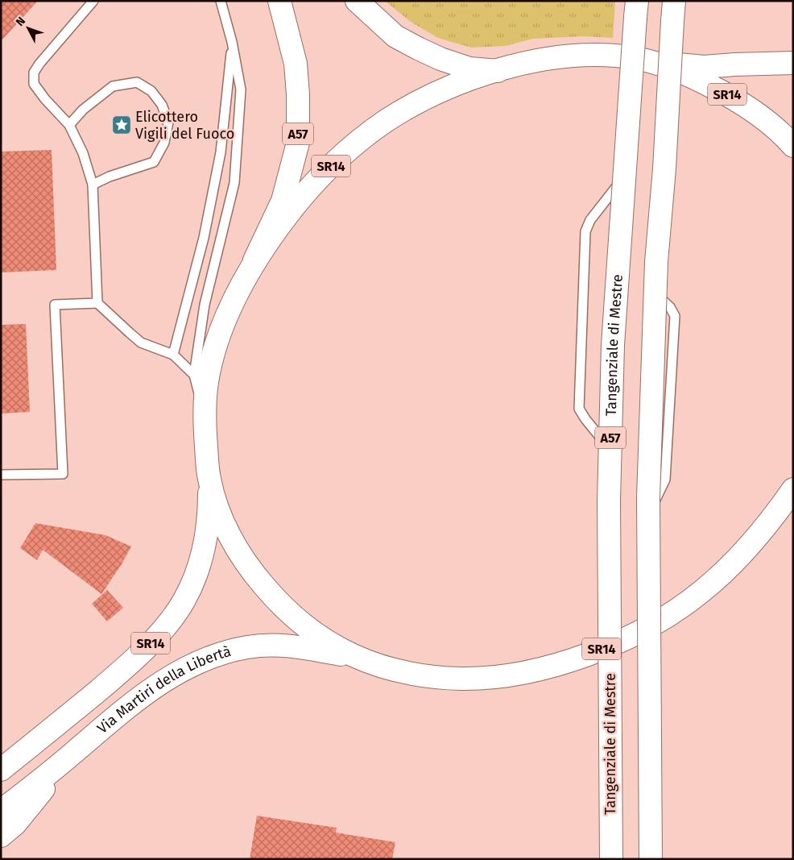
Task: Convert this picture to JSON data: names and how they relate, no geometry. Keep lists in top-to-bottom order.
{
  "streets": {
    "main road": [
      "SR14",
      "A57",
      "Tangenziale di Mestre",
      "Via Martiri della Libertà"
    ]
  },
  "crossings": [
    ["SR14", "A57"],
    ["SR14", "Via Martiri della Libertà"]
  ],
  "places": {
    "place": ["Elicottero Vigili del Fuoco"]
  },
  "north": "top left"
}
